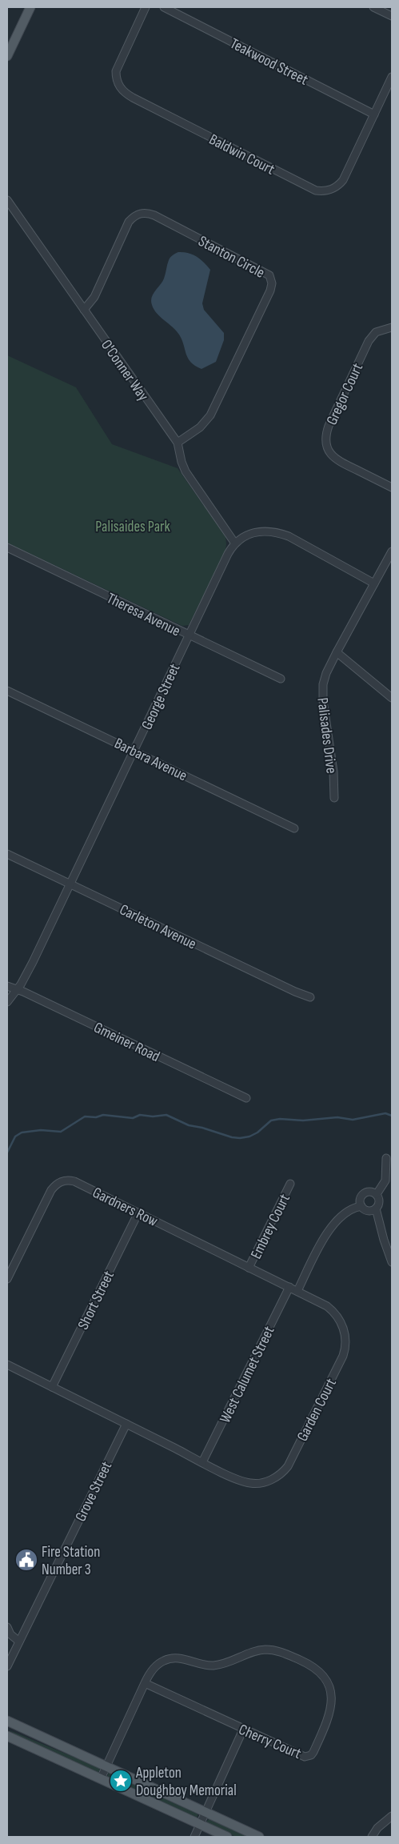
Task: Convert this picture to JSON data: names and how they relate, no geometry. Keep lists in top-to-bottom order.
{
  "streets": {
    "street": [
      "Teakwood Street",
      "Baldwin Court",
      "Stanton Circle",
      "O'Conner Way",
      "Gregor Court",
      "Theresa Avenue",
      "George Street",
      "Palisades Drive",
      "Barbara Avenue",
      "Carleton Avenue",
      "Gmeiner Road",
      "Gardners Row",
      "Embrey Court",
      "Short Street",
      "West Calumet Street",
      "Garden Court",
      "Grove Street",
      "Cherry Court"
    ]
  },
  "crossings": [
    ["Teakwood Street", "Baldwin Court"],
    ["Stanton Circle", "O'Conner Way"],
    ["O'Conner Way", "George Street"],
    ["Theresa Avenue", "George Street"],
    ["George Street", "Palisades Drive"],
    ["George Street", "Barbara Avenue"],
    ["George Street", "Carleton Avenue"],
    ["George Street", "Gmeiner Road"],
    ["Gardners Row", "Embrey Court"],
    ["Gardners Row", "Short Street"],
    ["Gardners Row", "West Calumet Street"],
    ["Gardners Row", "Garden Court"],
    ["West Calumet Street", "Garden Court"]
  ],
  "parks": ["Palisaides Park"],
  "places": {
    "public building": ["Fire Station Number 3"],
    "place": ["Appleton Doughboy Memorial"]
  }
}
